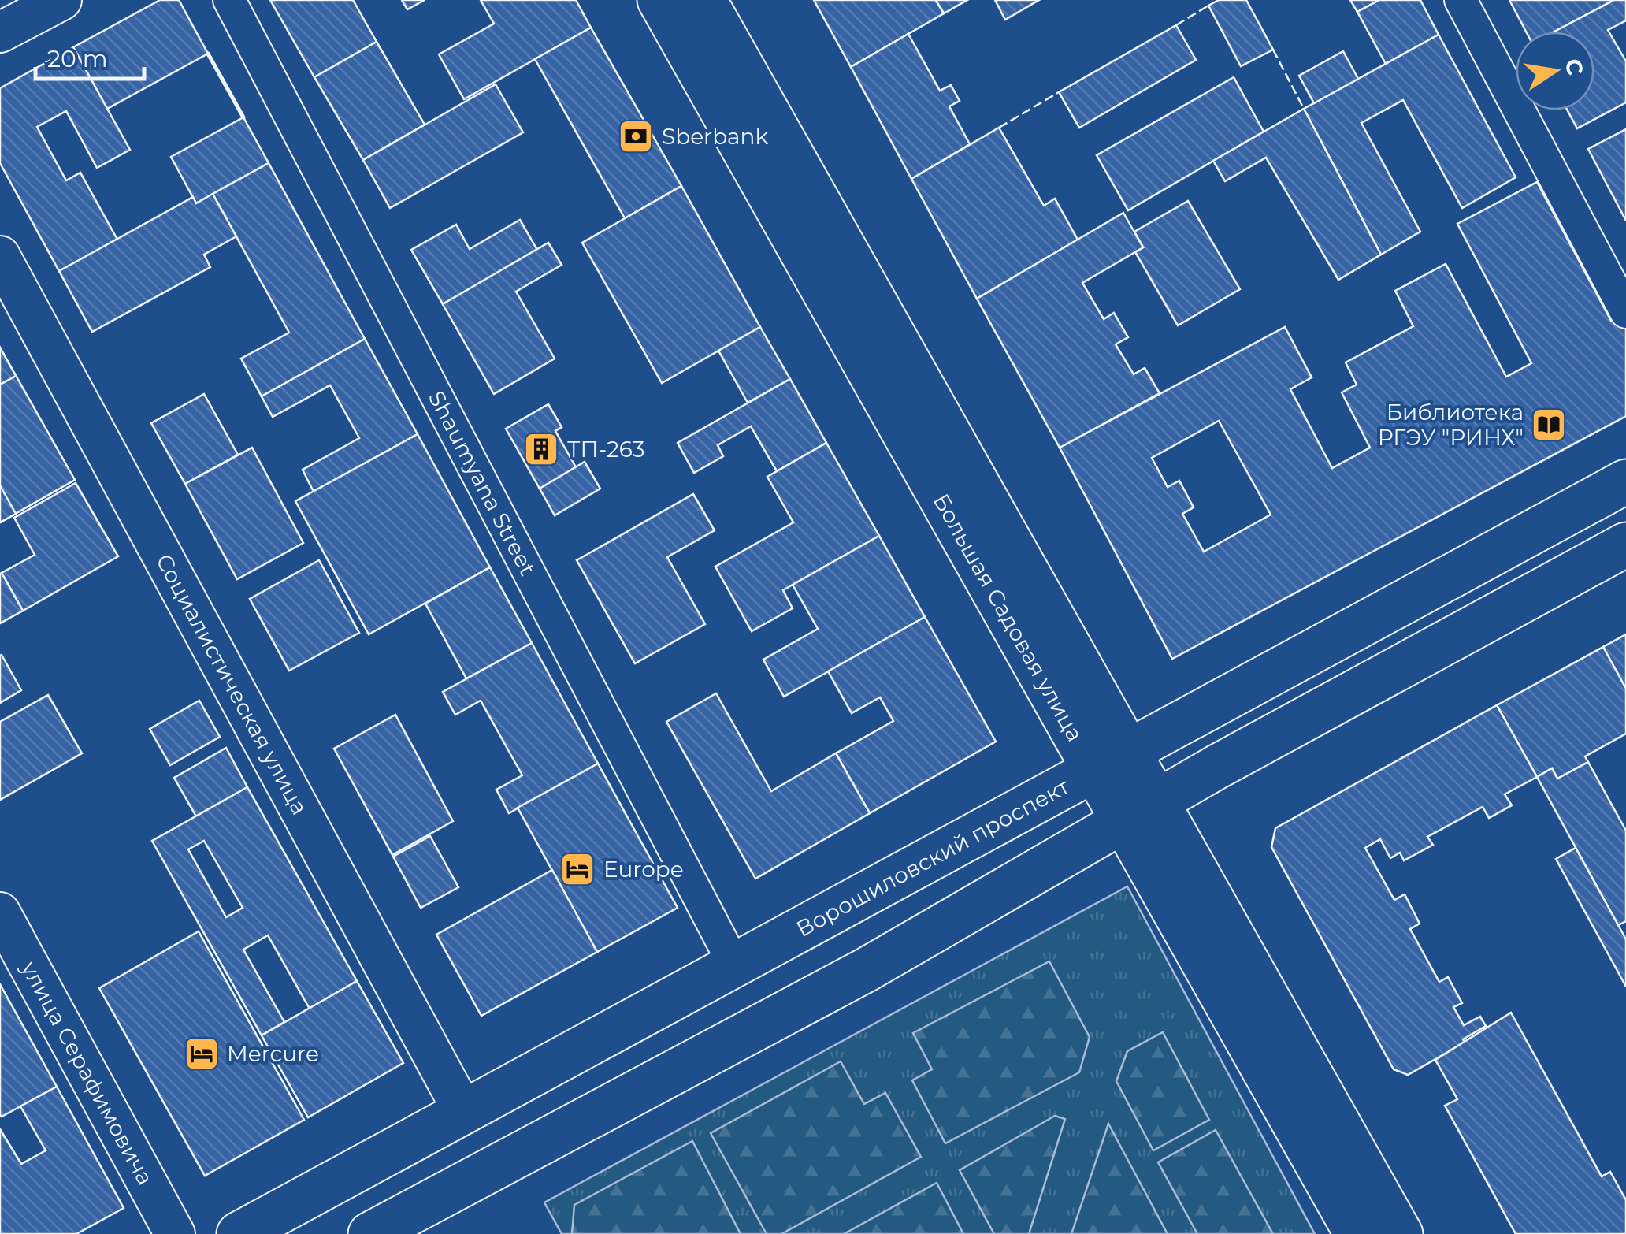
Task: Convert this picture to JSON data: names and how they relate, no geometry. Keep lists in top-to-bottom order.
{
  "streets": {
    "main road": ["Большая Садовая улица", "Ворошиловский проспект"],
    "street": ["Shaumyana Street", "Социалистическая улица", "улица Серафимовича"]
  },
  "crossings": [
    ["Shaumyana Street", "Ворошиловский проспект"],
    ["Большая Садовая улица", "Ворошиловский проспект"],
    ["Социалистическая улица", "Ворошиловский проспект"]
  ],
  "places": {
    "bank": ["Sberbank"],
    "library": ["Библиотека РГЭУ \"РИНХ\""],
    "building": ["ТП-263"],
    "hotel": ["Europe", "Mercure"]
  },
  "scale_bar": "20 m",
  "north": "right"
}
